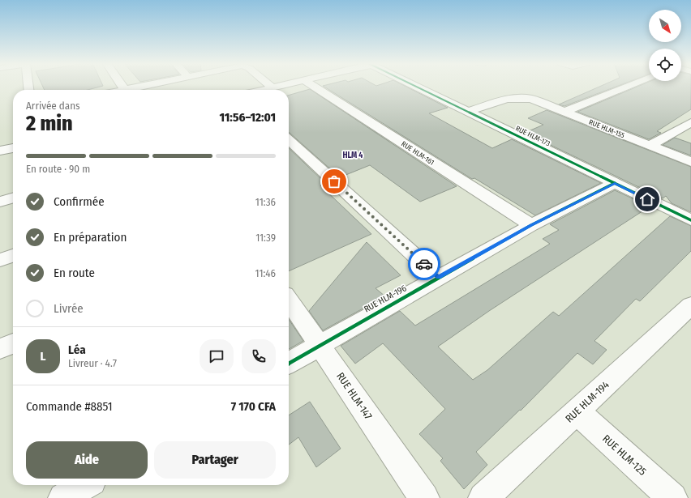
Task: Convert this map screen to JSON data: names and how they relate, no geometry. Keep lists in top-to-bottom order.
{
  "streets": {
    "street": [
      "RUE HLM-155",
      "RUE HLM-173",
      "RUE HLM-161",
      "RUE HLM-196",
      "RUE HLM-147",
      "RUE HLM-194",
      "RUE HLM-125"
    ]
  },
  "crossings": [
    ["RUE HLM-155", "RUE HLM-173"],
    ["RUE HLM-173", "RUE HLM-196"],
    ["RUE HLM-161", "RUE HLM-196"],
    ["RUE HLM-196", "RUE HLM-147"],
    ["RUE HLM-194", "RUE HLM-125"]
  ],
  "districts": ["HLM 4"],
  "north": "bottom right",
  "page": {
    "heading": ["2 min", "Arrivée dans", "11:56–12:01"],
    "panel": [
      "Léa",
      "Livreur · 4.7",
      "Commande #8851",
      "7 170 CFA"
    ],
    "bar": "En route · 90 m",
    "list": [
      ["Confirmée", "11:36"],
      ["En préparation", "11:39"],
      ["En route", "11:46"],
      "Livrée"
    ],
    "round": "L",
    "buttons": ["Aide", "Partager"]
  }
}
